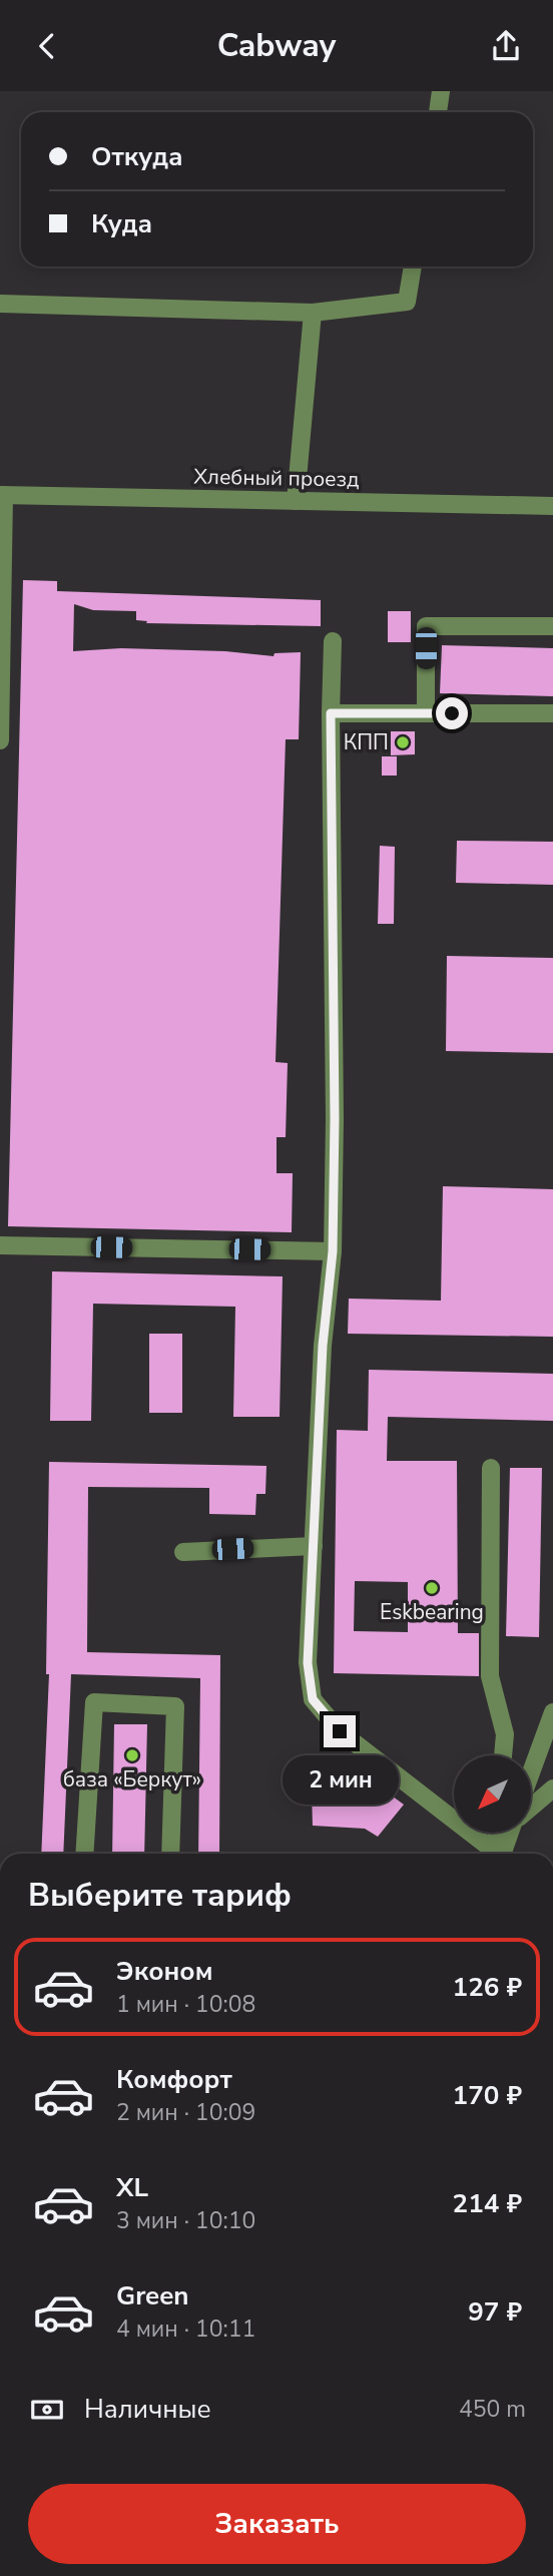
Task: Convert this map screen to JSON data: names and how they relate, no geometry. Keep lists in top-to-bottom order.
{
  "streets": {
    "street": ["Хлебный проезд"]
  },
  "places": ["КПП", "Eskbearing", "база «Беркут»"],
  "north": "bottom left",
  "page": {
    "header": "Cabway",
    "banner": ["Откуда", "Куда"],
    "bubble": "2 мин",
    "heading": "Выберите тариф",
    "list": [
      {
        "name": "Эконом",
        "note": "1 мин · 10:08",
        "value": "126 ₽"
      },
      {
        "name": "Комфорт",
        "note": "2 мин · 10:09",
        "value": "170 ₽"
      },
      {
        "name": "XL",
        "note": "3 мин · 10:10",
        "value": "214 ₽"
      },
      {
        "name": "Green",
        "note": "4 мин · 10:11",
        "value": "97 ₽"
      }
    ],
    "pay": ["Наличные", "450 m"],
    "buttons": "Заказать"
  }
}
